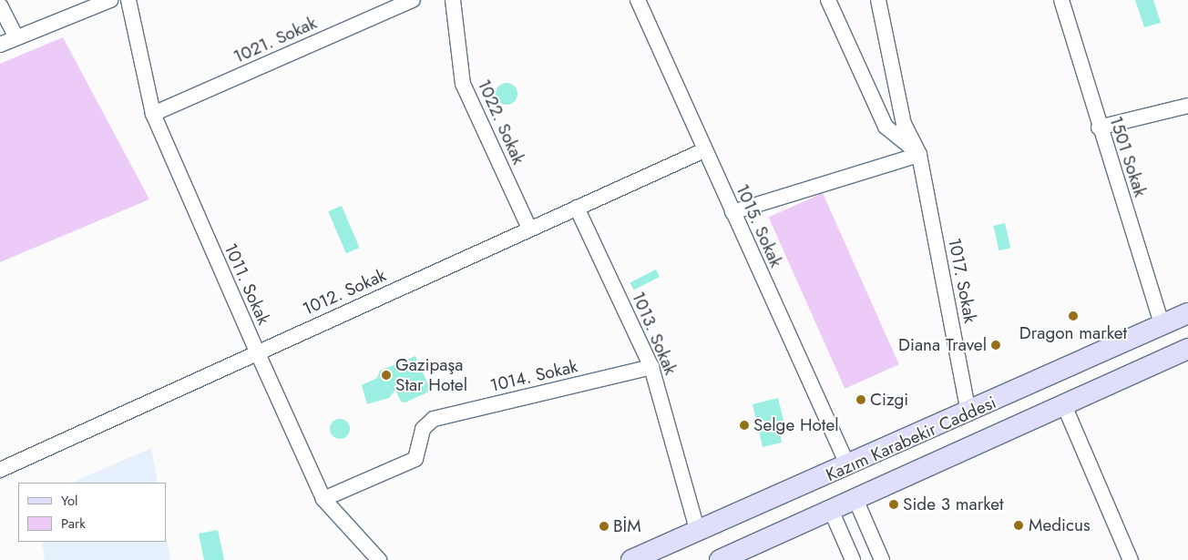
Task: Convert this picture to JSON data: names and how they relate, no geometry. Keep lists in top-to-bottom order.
{
  "streets": {
    "main road": ["Kazım Karabekir Caddesi"],
    "street": [
      "1021. Sokak",
      "1022. Sokak",
      "1501 Sokak",
      "1015. Sokak",
      "1017. Sokak",
      "1011. Sokak",
      "1012. Sokak",
      "1013. Sokak",
      "1014. Sokak"
    ]
  },
  "crossings": [
    ["1021. Sokak", "1011. Sokak"],
    ["1022. Sokak", "1012. Sokak"],
    ["1501 Sokak", "Kazım Karabekir Caddesi"],
    ["1015. Sokak", "1012. Sokak"],
    ["1015. Sokak", "Kazım Karabekir Caddesi"],
    ["1017. Sokak", "Kazım Karabekir Caddesi"],
    ["1011. Sokak", "1012. Sokak"],
    ["1011. Sokak", "1014. Sokak"],
    ["1012. Sokak", "1013. Sokak"],
    ["1013. Sokak", "1014. Sokak"],
    ["1013. Sokak", "Kazım Karabekir Caddesi"]
  ],
  "places": [
    "Dragon market",
    "Diana Travel",
    "Gazipaşa Star Hotel",
    "Cizgi",
    "Selge Hotel",
    "Side 3 market",
    "Medicus",
    "BİM"
  ],
  "legend": ["Yol", "Park"]
}
